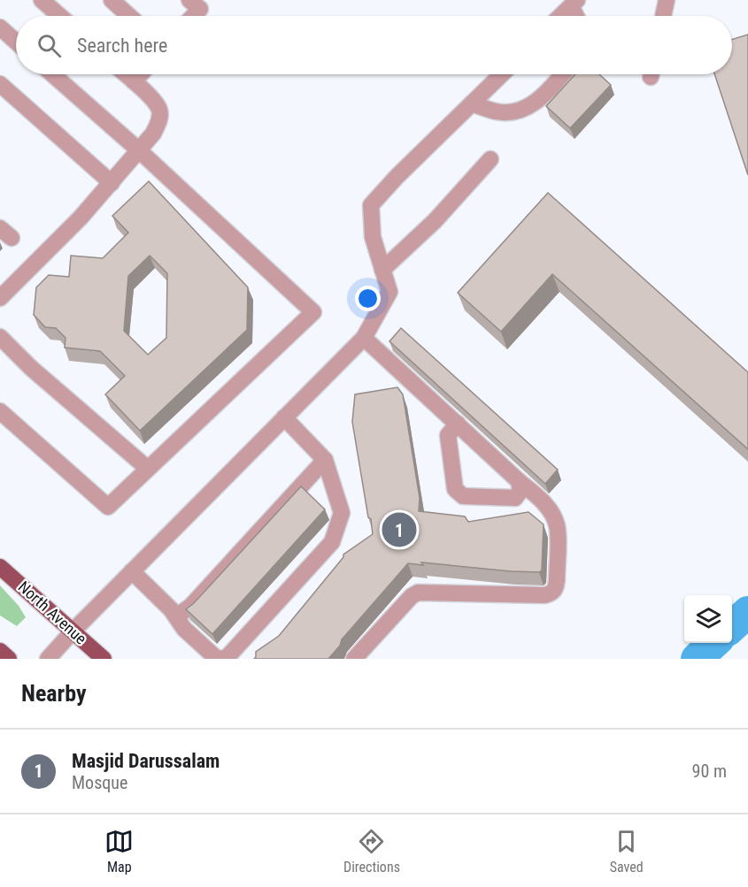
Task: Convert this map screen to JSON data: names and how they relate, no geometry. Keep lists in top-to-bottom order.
{
  "streets": {
    "main road": ["North Avenue"]
  },
  "page": {
    "search": "Search here",
    "pins": "1",
    "heading": "Nearby",
    "list": [
      {
        "mark": "1",
        "name": "Masjid Darussalam",
        "note": "Mosque",
        "value": "90 m"
      }
    ],
    "nav": ["Map", "Directions", "Saved"]
  }
}
